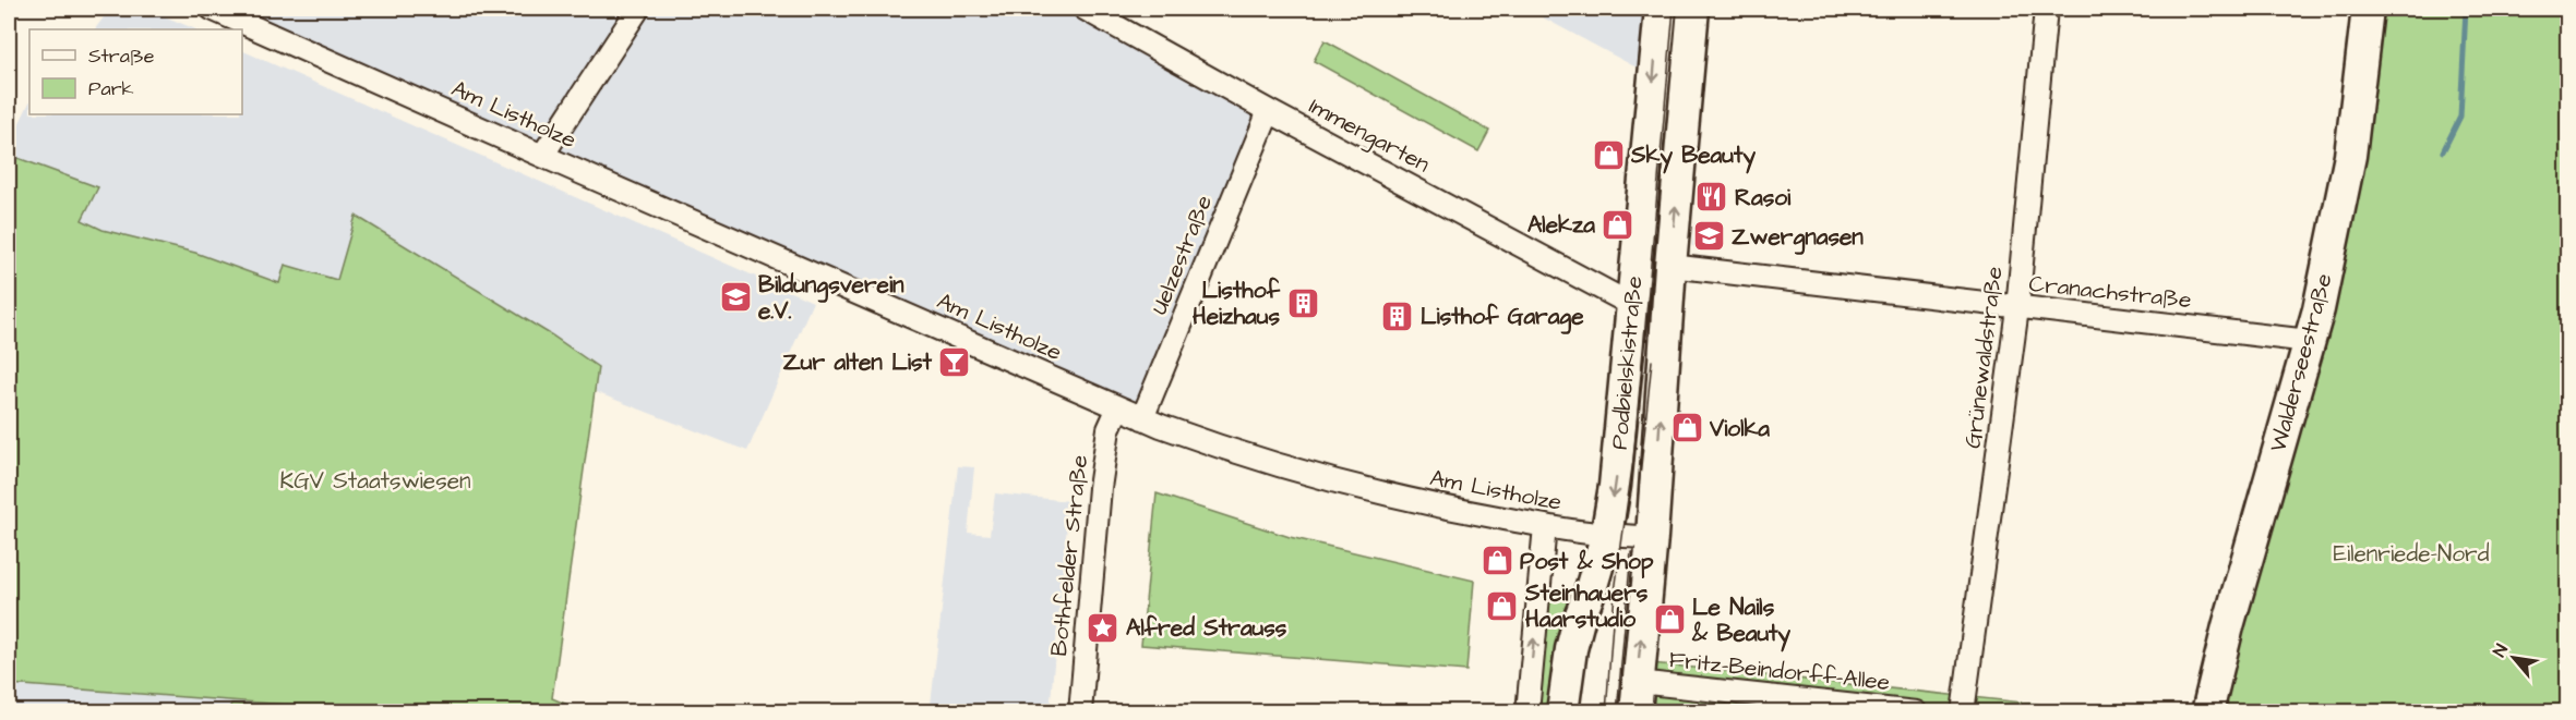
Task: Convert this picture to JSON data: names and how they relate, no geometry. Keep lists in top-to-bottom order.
{
  "streets": {
    "main road": ["Podbielskistraße", "Walderseestraße"],
    "street": [
      "Am Listholze",
      "Immengarten",
      "Uelzestraße",
      "Cranachstraße",
      "Grünewaldstraße",
      "Bothfelder Straße",
      "Fritz-Beindorff-Allee"
    ]
  },
  "crossings": [
    ["Am Listholze", "Uelzestraße"],
    ["Am Listholze", "Podbielskistraße"],
    ["Am Listholze", "Bothfelder Straße"],
    ["Immengarten", "Uelzestraße"],
    ["Immengarten", "Podbielskistraße"],
    ["Cranachstraße", "Grünewaldstraße"],
    ["Cranachstraße", "Podbielskistraße"],
    ["Cranachstraße", "Walderseestraße"],
    ["Podbielskistraße", "Fritz-Beindorff-Allee"]
  ],
  "parks": ["KGV Staatswiesen", "Eilenriede-Nord"],
  "places": {
    "shop": [
      "Sky Beauty",
      "Alekza",
      "Violka",
      "Post & Shop",
      "Steinhauers Haarstudio",
      "Le Nails & Beauty"
    ],
    "restaurant": ["Rasoi"],
    "school or university": ["Zwergnasen", "Bildungsverein e.V."],
    "building": ["Listhof Heizhaus", "Listhof Garage"],
    "bar": ["Zur alten List"],
    "place": ["Alfred Strauss"]
  },
  "legend": ["Straße", "Park"],
  "north": "top left"
}
